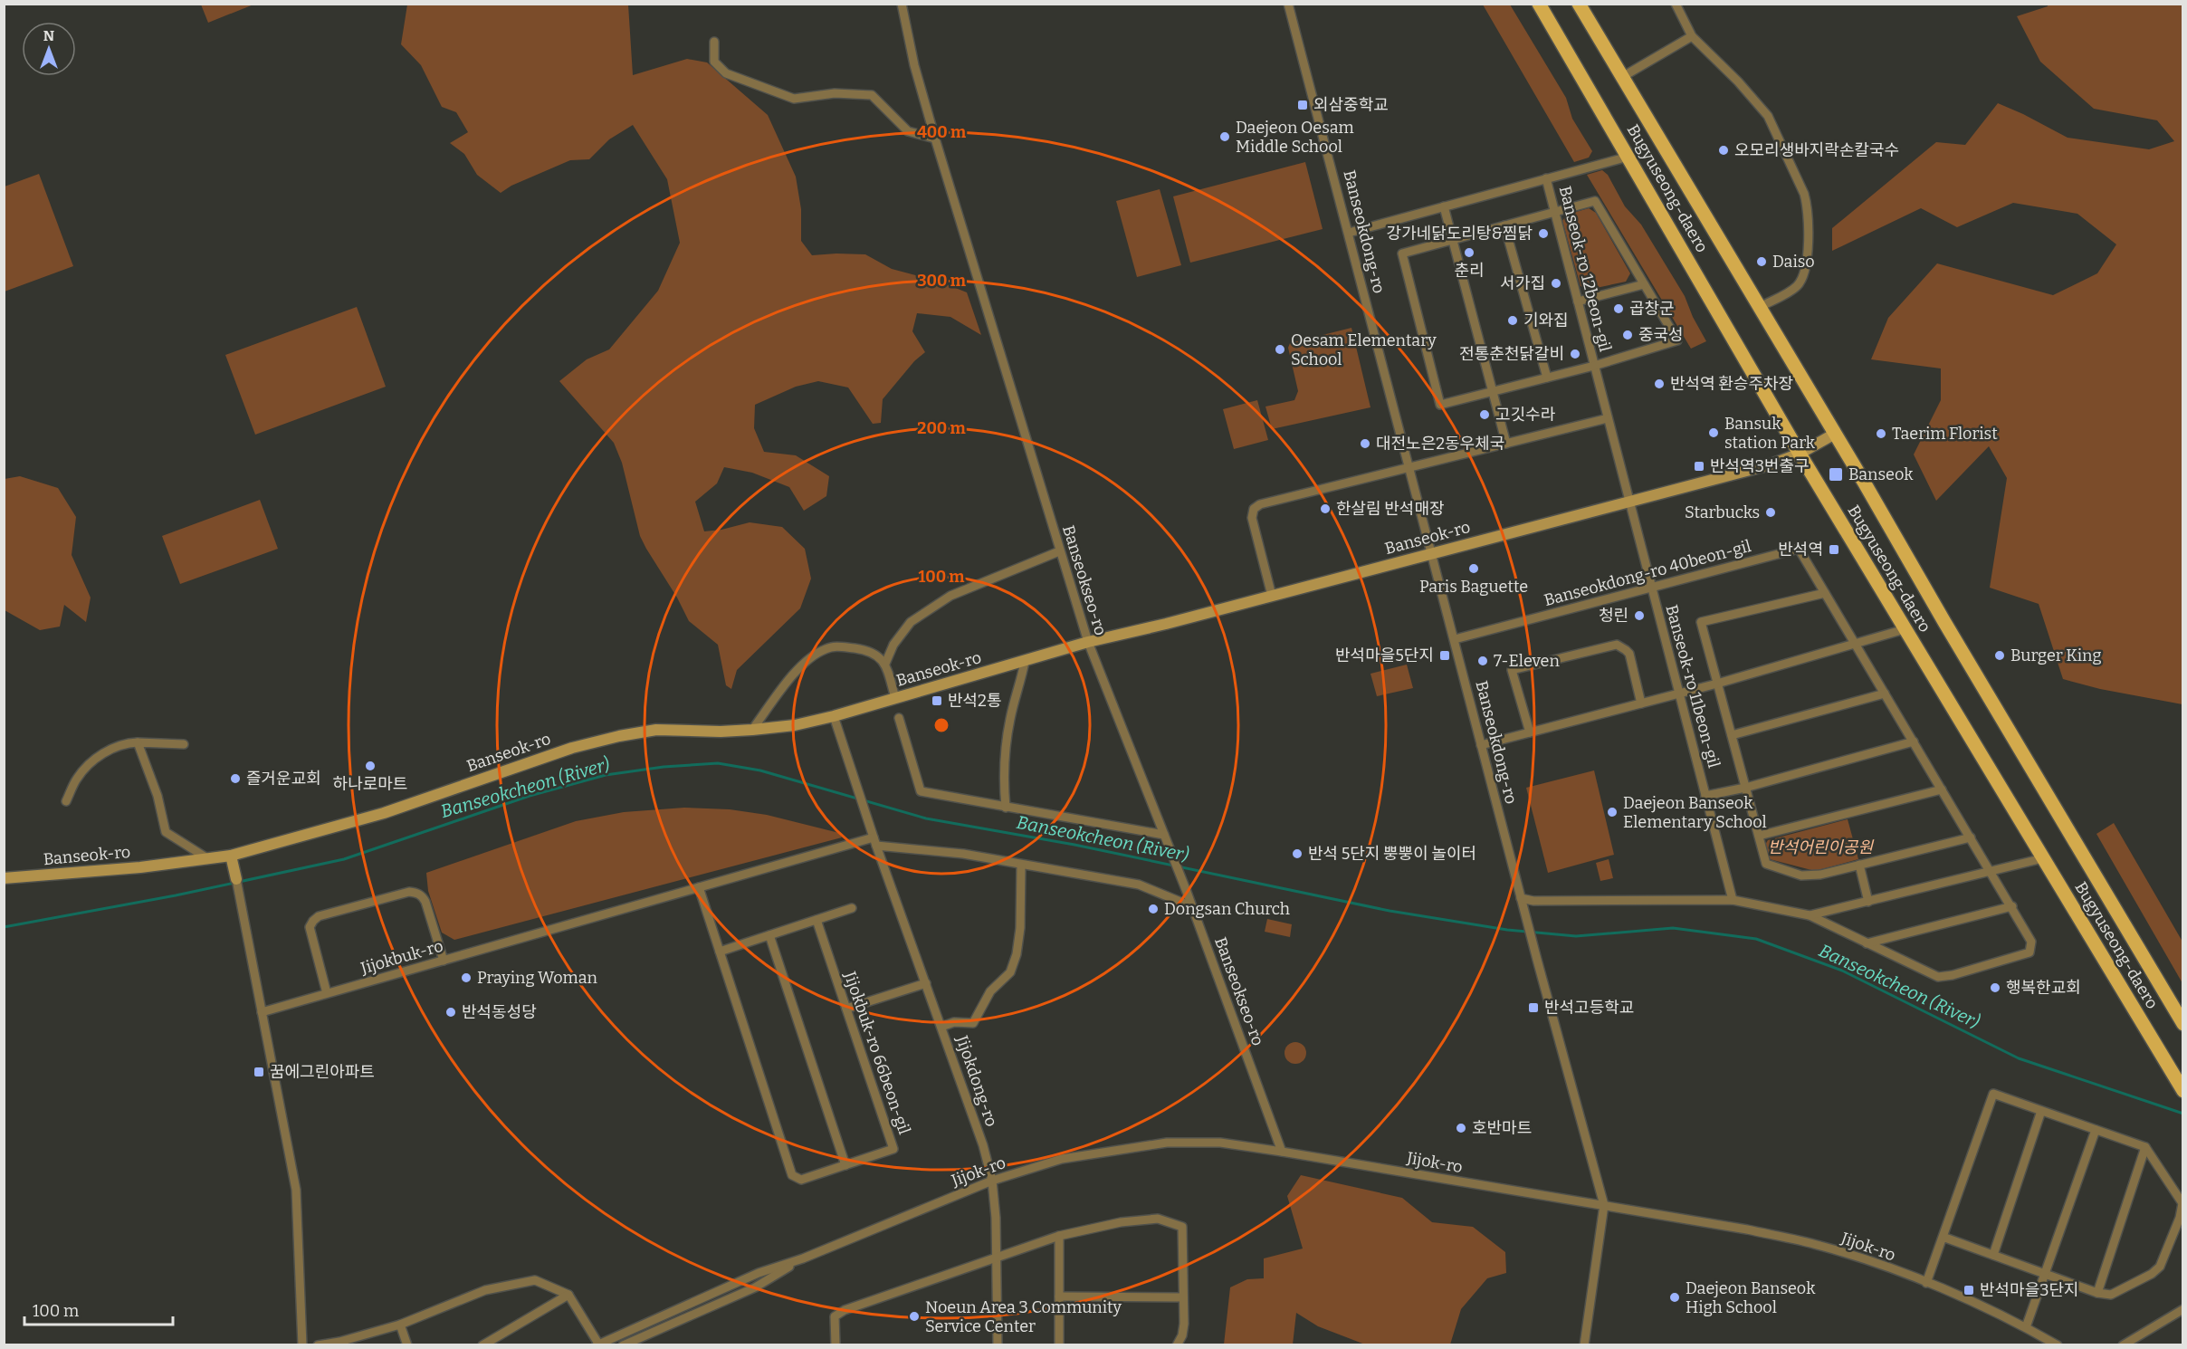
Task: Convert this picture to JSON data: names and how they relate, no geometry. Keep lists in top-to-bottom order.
{
  "streets": {
    "main road": ["Bugyuseong-daero"],
    "street": [
      "Banseokdong-ro",
      "Banseok-ro 12beon-gil",
      "Banseok-ro",
      "Banseokdong-ro 40beon-gil",
      "Banseokseo-ro",
      "Banseok-ro 11beon-gil",
      "Jijokbuk-ro",
      "Jijokbuk-ro 66beon-gil",
      "Jijokdong-ro",
      "Jijok-ro"
    ]
  },
  "crossings": [
    ["Bugyuseong-daero", "Banseok-ro 12beon-gil"],
    ["Bugyuseong-daero", "Banseok-ro"],
    ["Banseokdong-ro", "Banseok-ro 12beon-gil"],
    ["Banseokdong-ro", "Banseok-ro"],
    ["Banseokdong-ro", "Banseokdong-ro 40beon-gil"],
    ["Banseokdong-ro", "Jijok-ro"],
    ["Banseok-ro 12beon-gil", "Banseok-ro"],
    ["Banseok-ro 12beon-gil", "Banseok-ro 11beon-gil"],
    ["Banseok-ro", "Banseokseo-ro"],
    ["Banseok-ro", "Banseok-ro 11beon-gil"],
    ["Banseok-ro", "Jijokdong-ro"],
    ["Banseokdong-ro 40beon-gil", "Banseok-ro 11beon-gil"],
    ["Banseokseo-ro", "Jijok-ro"],
    ["Jijokbuk-ro", "Jijokbuk-ro 66beon-gil"],
    ["Jijokbuk-ro", "Jijokdong-ro"],
    ["Jijokdong-ro", "Jijok-ro"]
  ],
  "water": ["Banseokcheon (River)"],
  "parks": ["반석어린이공원"],
  "places": {
    "transit": [
      "외삼중학교",
      "반석역3번출구",
      "Banseok",
      "반석역",
      "반석마을5단지",
      "반석2통",
      "반석고등학교",
      "꿈에그린아파트",
      "반석마을3단지"
    ],
    "other": [
      "Daejeon Oesam Middle School",
      "오모리생바지락손칼국수",
      "강가네닭도리탕&찜닭",
      "춘리",
      "Daiso",
      "서가집",
      "곱창군",
      "기와집",
      "중국성",
      "Oesam Elementary School",
      "전통춘천닭갈비",
      "반석역 환승주차장",
      "고깃수라",
      "Bansuk station Park",
      "Taerim Florist",
      "대전노은2동우체국",
      "한살림 반석매장",
      "Starbucks",
      "Paris Baguette",
      "청린",
      "Burger King",
      "7-Eleven",
      "하나로마트",
      "즐거운교회",
      "Daejeon Banseok Elementary School",
      "반석 5단지 뿡뿡이 놀이터",
      "Dongsan Church",
      "Praying Woman",
      "행복한교회",
      "반석동성당",
      "호반마트",
      "Daejeon Banseok High School",
      "Noeun Area 3 Community Service Center"
    ]
  },
  "scale_bar": "100 m",
  "north": "top",
  "rings": [
    "400 m",
    "300 m",
    "200 m",
    "100 m"
  ]
}
